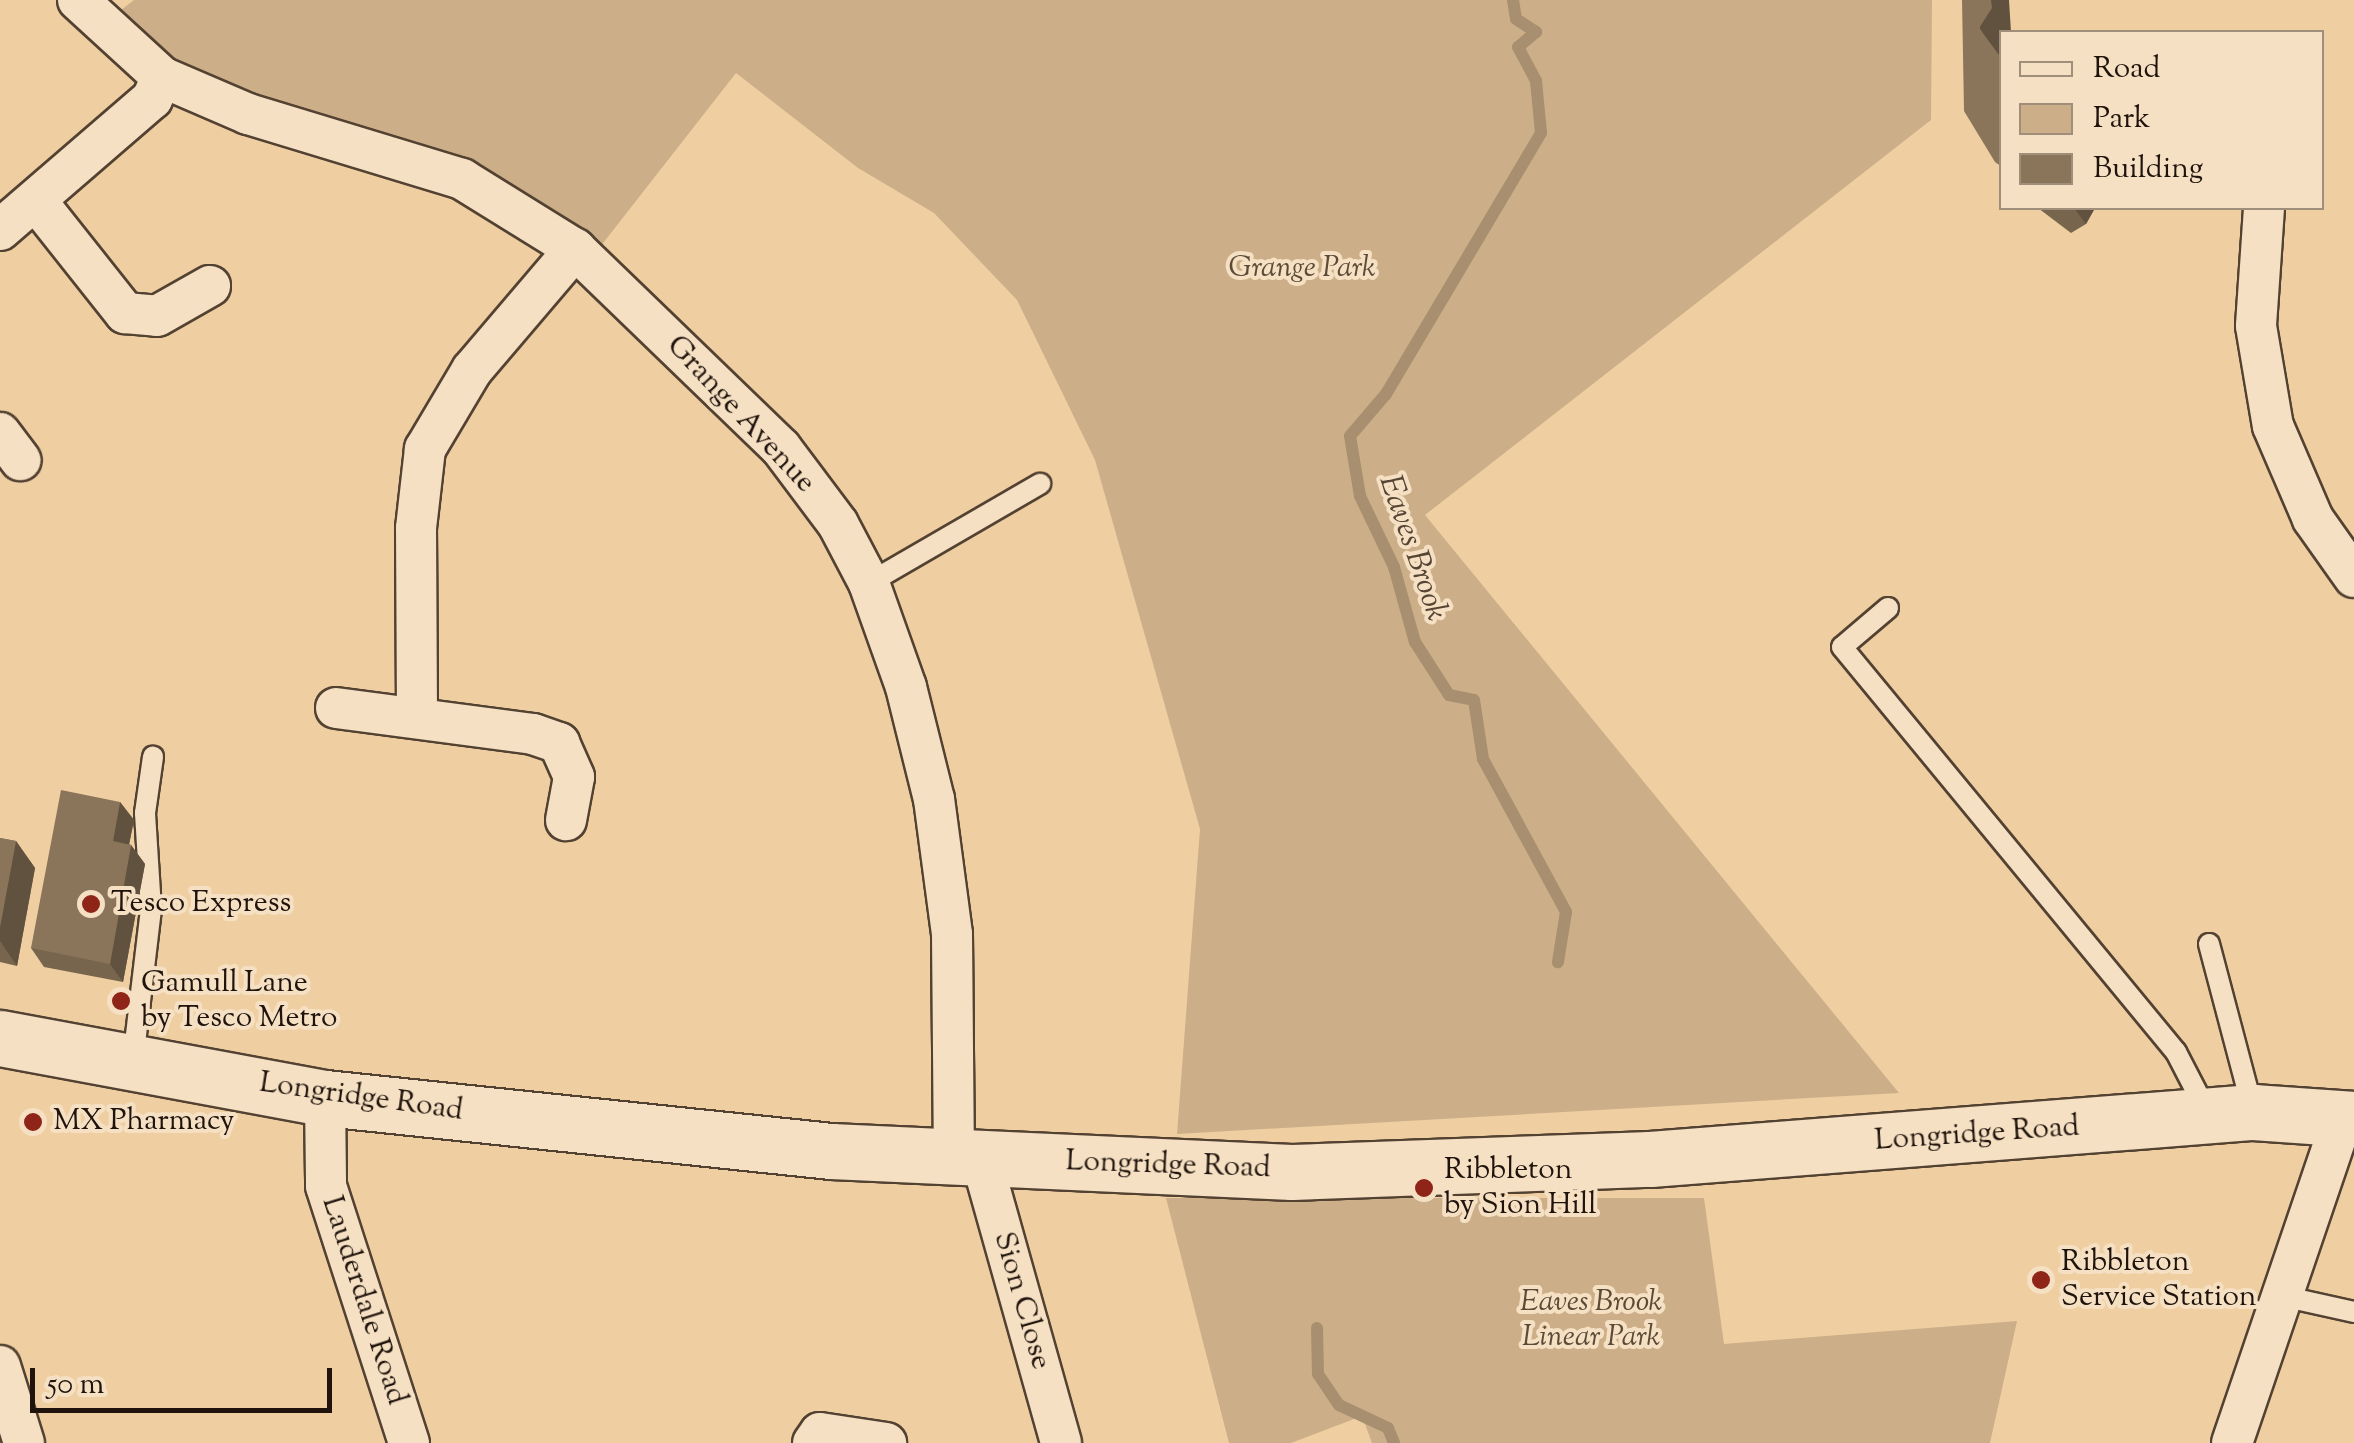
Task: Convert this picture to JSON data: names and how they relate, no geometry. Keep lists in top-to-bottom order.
{
  "streets": {
    "main road": ["Longridge Road"],
    "street": ["Grange Avenue", "Lauderdale Road", "Sion Close"]
  },
  "crossings": [
    ["Grange Avenue", "Longridge Road"],
    ["Grange Avenue", "Sion Close"],
    ["Longridge Road", "Lauderdale Road"],
    ["Longridge Road", "Sion Close"]
  ],
  "water": ["Eaves Brook"],
  "parks": ["Grange Park", "Eaves Brook Linear Park"],
  "places": [
    "Tesco Express",
    "Gamull Lane by Tesco Metro",
    "MX Pharmacy",
    "Ribbleton by Sion Hill",
    "Ribbleton Service Station"
  ],
  "legend": ["Road", "Park", "Building"],
  "scale_bar": "50 m"
}
